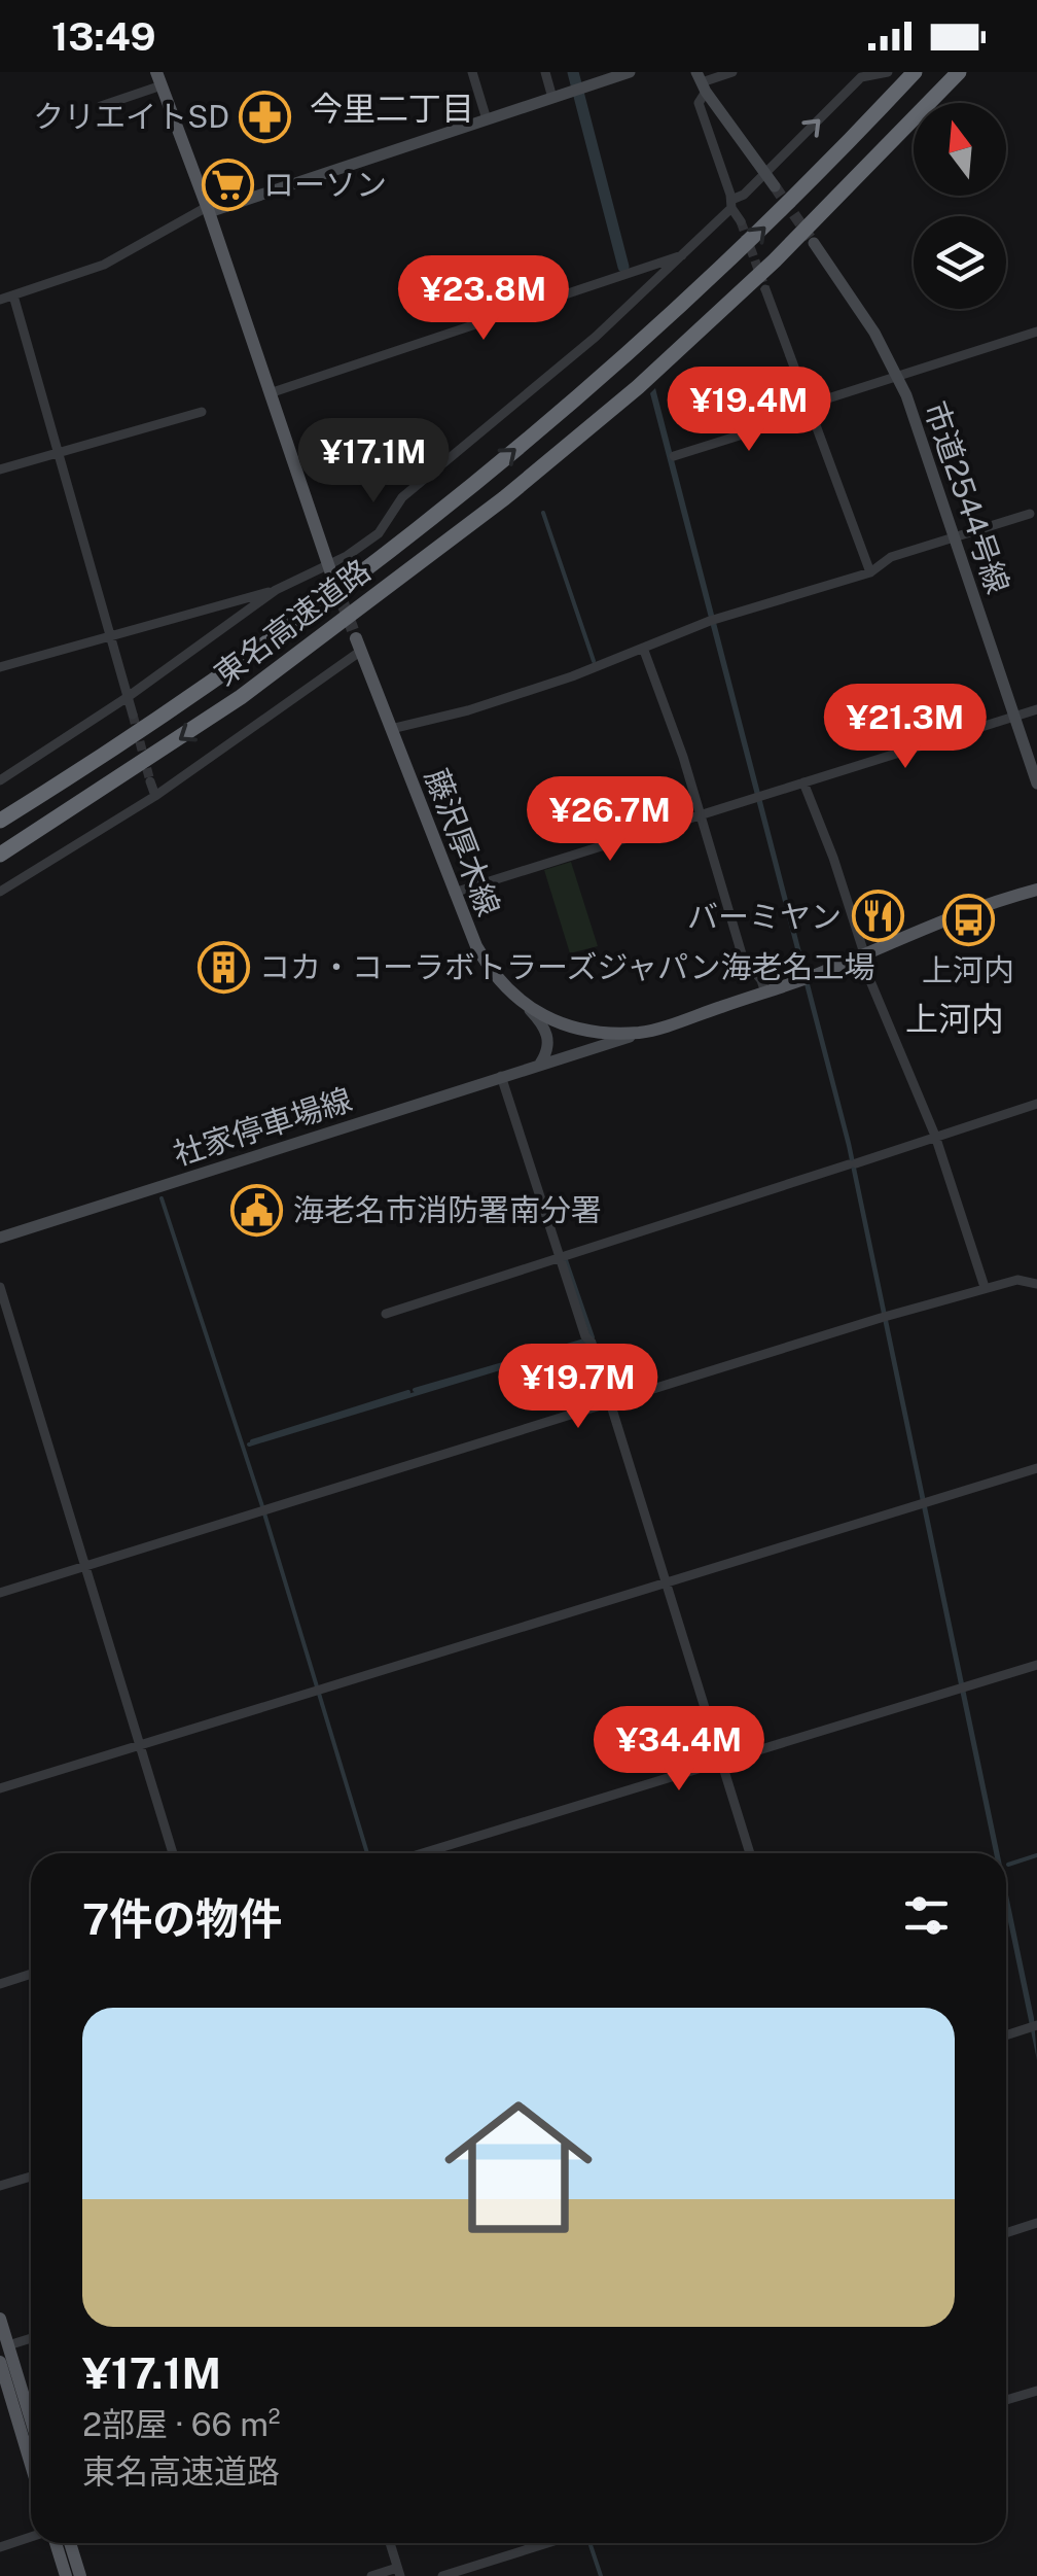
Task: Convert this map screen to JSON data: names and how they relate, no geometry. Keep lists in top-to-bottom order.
{
  "streets": {
    "highway": ["東名高速道路"],
    "main road": ["藤沢厚木線"],
    "street": ["市道2544号線", "社家停車場線"]
  },
  "crossings": [
    ["藤沢厚木線", "社家停車場線"]
  ],
  "districts": ["今里二丁目", "上河内"],
  "places": {
    "pharmacy": ["クリエイトSD"],
    "supermarket": ["ローソン"],
    "restaurant": ["バーミヤン"],
    "bus stop": ["上河内"],
    "building": ["コカ・コーラボトラーズジャパン海老名工場"],
    "public building": ["海老名市消防署南分署"]
  },
  "north": "top",
  "page": {
    "status": "13:49",
    "price": [
      "¥23.8M",
      "¥19.4M",
      "¥17.1M",
      "¥21.3M",
      "¥26.7M",
      "¥19.7M",
      "¥34.4M"
    ],
    "heading": "7件の物件",
    "list": [
      {
        "name": "¥17.1M",
        "note": "2部屋 · 66 m² · 東名高速道路"
      }
    ]
  }
}
